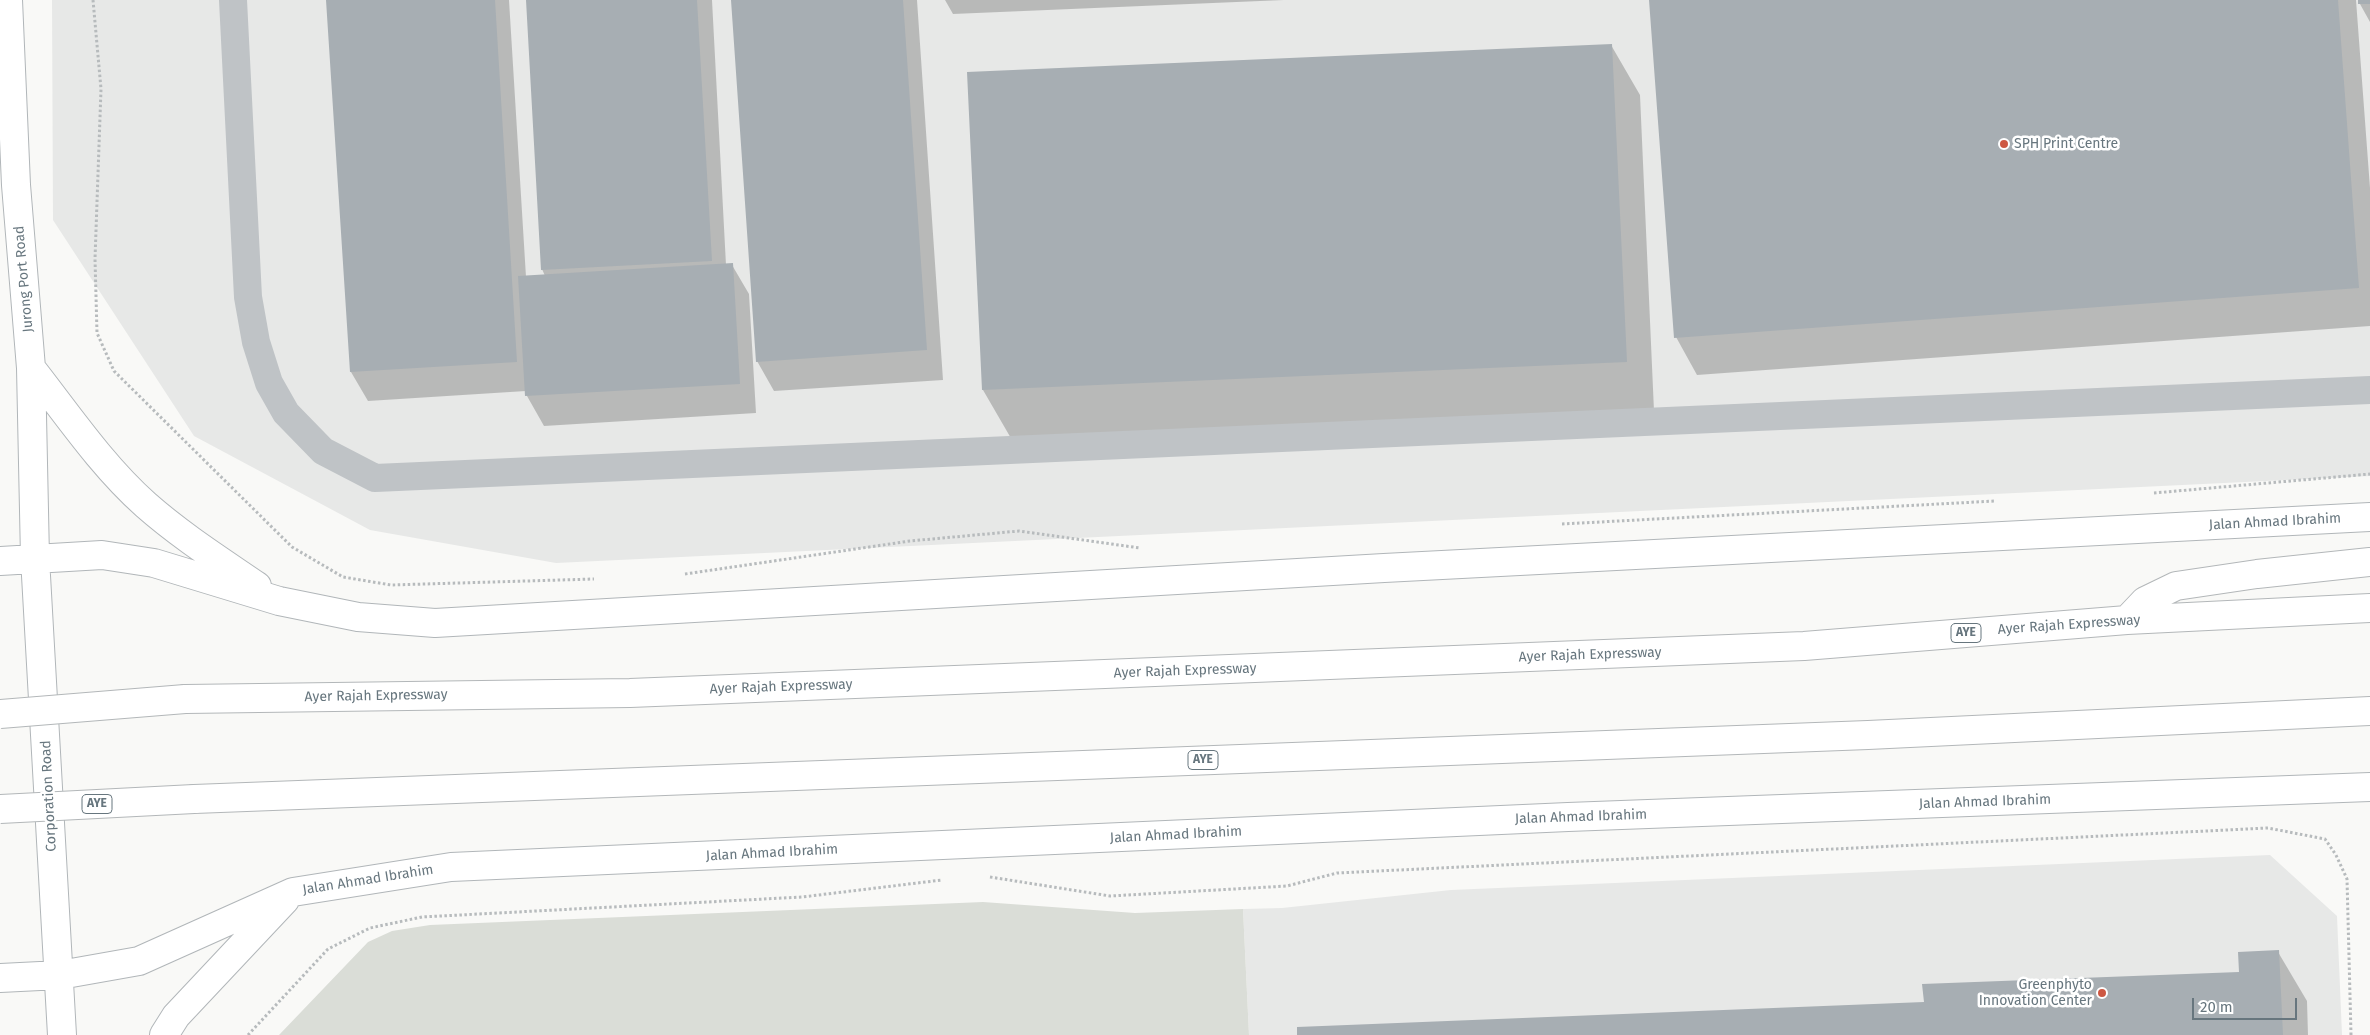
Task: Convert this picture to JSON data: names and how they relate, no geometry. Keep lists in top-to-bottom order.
{
  "streets": {
    "main road": [
      "Jurong Port Road",
      "Jalan Ahmad Ibrahim",
      "Ayer Rajah Expressway",
      "AYE",
      "Corporation Road"
    ]
  },
  "crossings": [
    ["Jurong Port Road", "Jalan Ahmad Ibrahim"],
    ["Jurong Port Road", "Corporation Road"],
    ["Jalan Ahmad Ibrahim", "Corporation Road"]
  ],
  "places": ["SPH Print Centre", "Greenphyto Innovation Center"],
  "scale_bar": "20 m"
}
